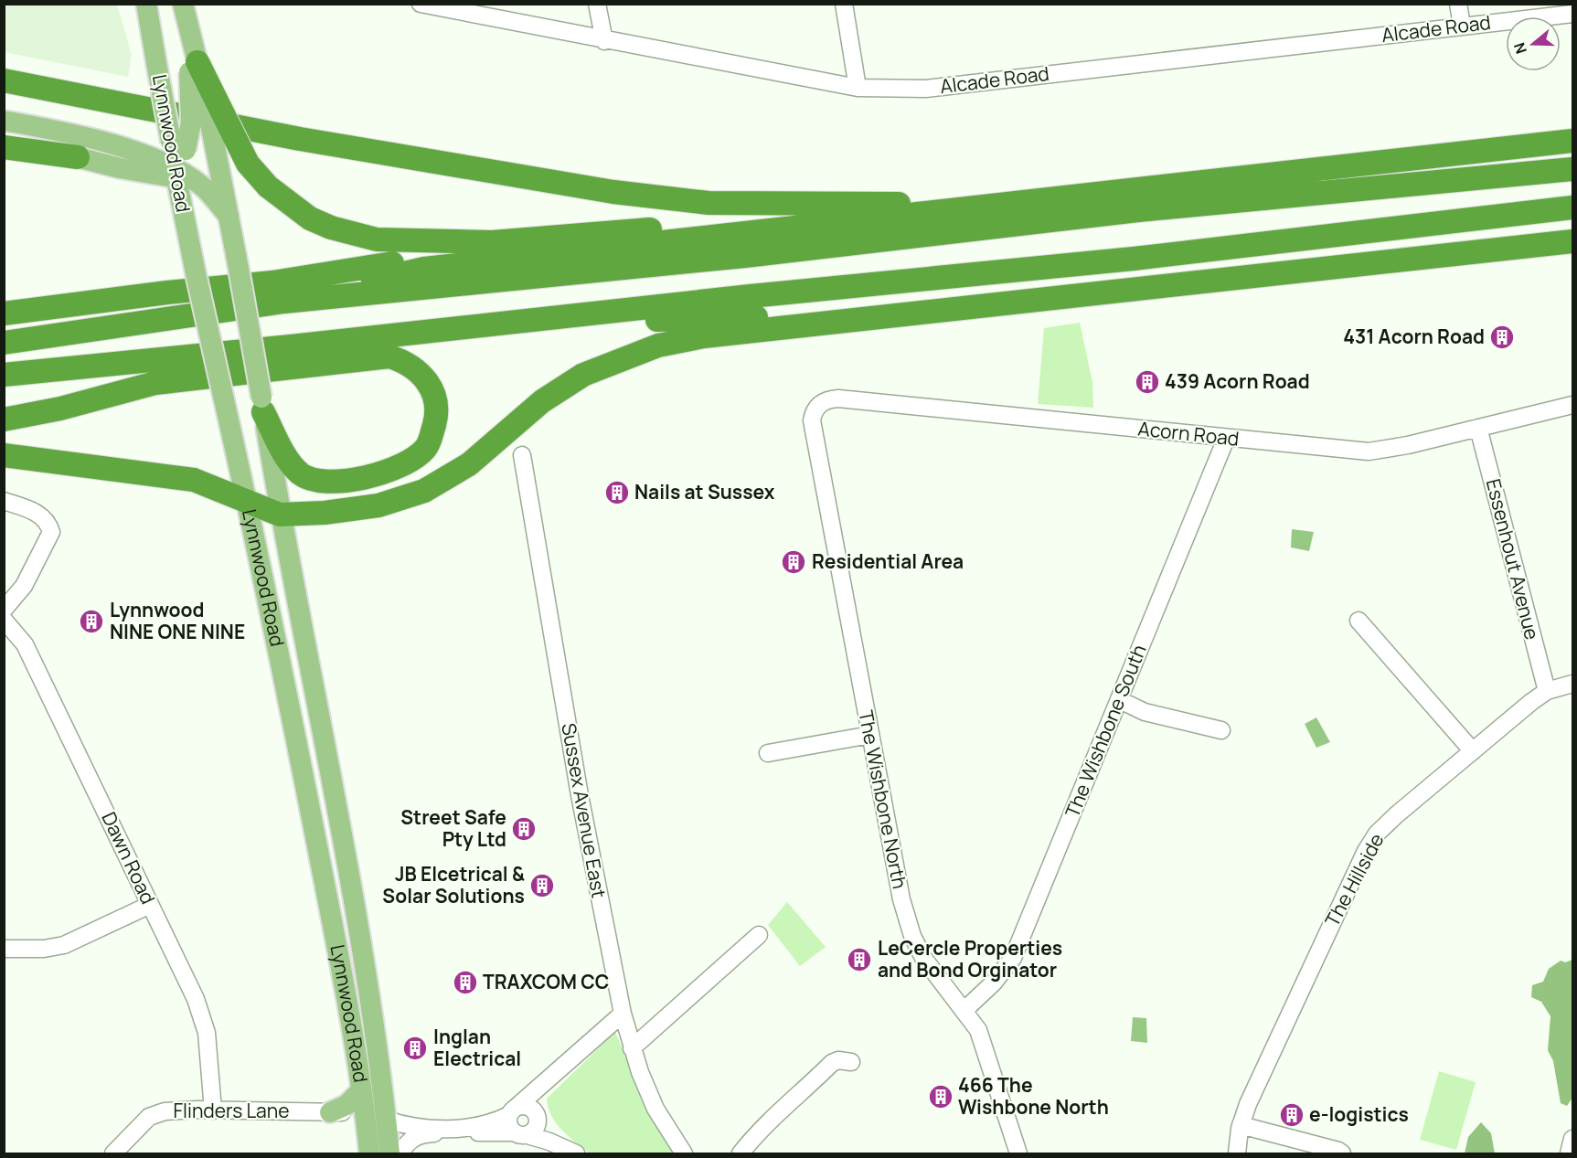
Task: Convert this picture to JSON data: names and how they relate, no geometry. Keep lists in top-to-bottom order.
{
  "streets": {
    "main road": ["Lynnwood Road"],
    "street": [
      "Alcade Road",
      "Acorn Road",
      "Essenhout Avenue",
      "The Wishbone South",
      "The Wishbone North",
      "Sussex Avenue East",
      "Dawn Road",
      "The Hillside",
      "Flinders Lane"
    ]
  },
  "crossings": [
    ["Lynnwood Road", "Flinders Lane"],
    ["Acorn Road", "Essenhout Avenue"],
    ["Acorn Road", "The Wishbone South"],
    ["Acorn Road", "The Wishbone North"],
    ["Essenhout Avenue", "The Hillside"],
    ["The Wishbone South", "The Wishbone North"],
    ["Dawn Road", "Flinders Lane"]
  ],
  "places": {
    "building": [
      "431 Acorn Road",
      "439 Acorn Road",
      "Nails at Sussex",
      "Residential Area",
      "Lynnwood NINE ONE NINE",
      "Street Safe Pty Ltd",
      "JB Elcetrical & Solar Solutions",
      "LeCercle Properties and Bond Orginator",
      "TRAXCOM CC",
      "Inglan Electrical",
      "466 The Wishbone North",
      "e-logistics"
    ]
  },
  "north": "left"
}
